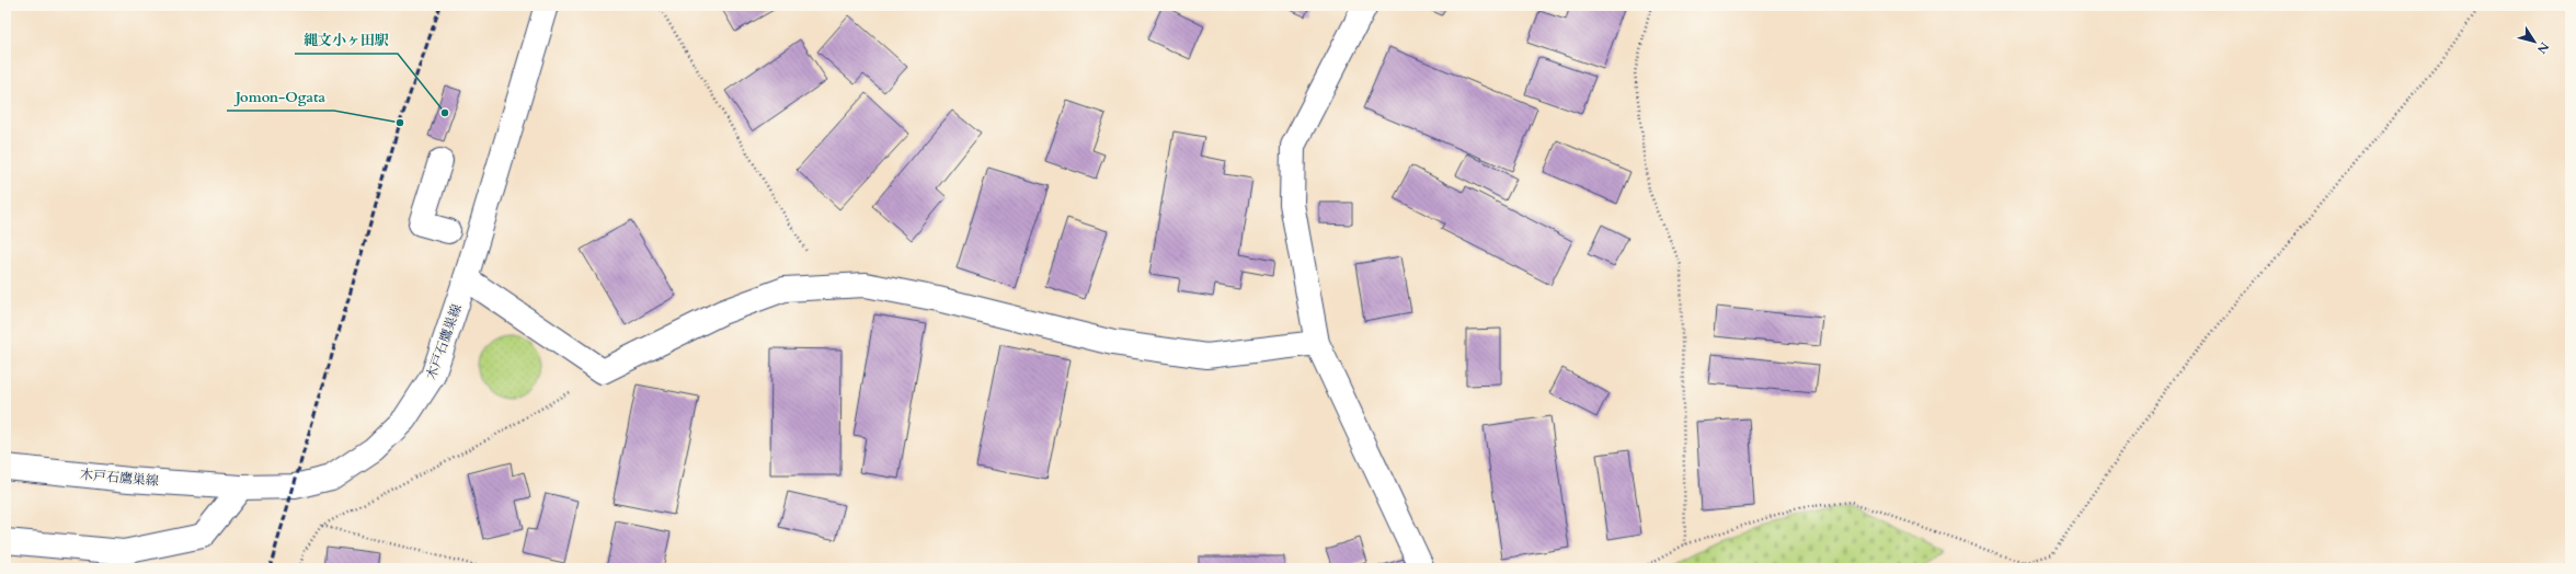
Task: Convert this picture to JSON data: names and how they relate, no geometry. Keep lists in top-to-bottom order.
{
  "streets": {
    "street": ["木戸石鷹巣線"]
  },
  "places": ["縄文小ヶ田駅", "Jomon-Ogata"],
  "north": "bottom right"
}
